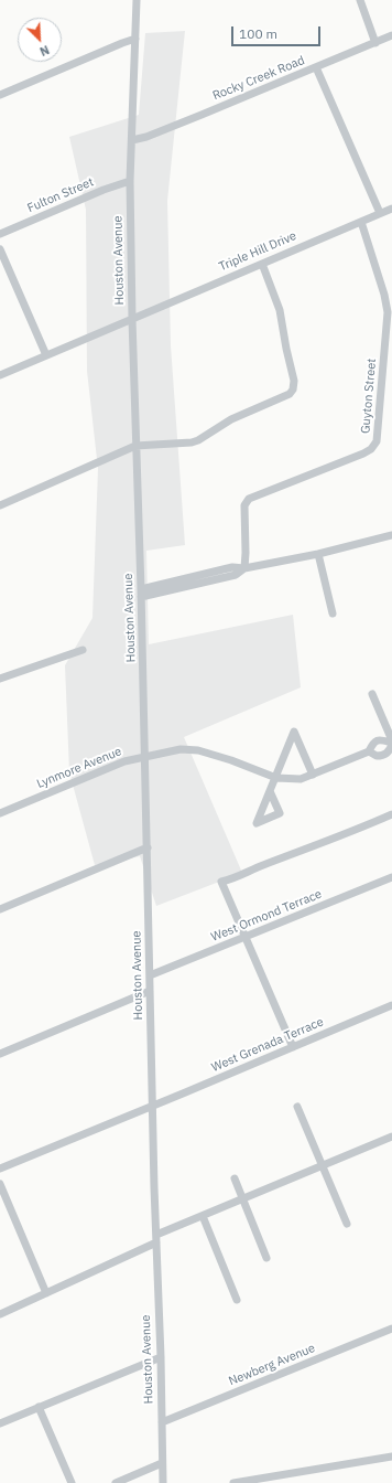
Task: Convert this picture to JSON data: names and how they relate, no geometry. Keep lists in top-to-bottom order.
{
  "streets": {
    "street": [
      "Rocky Creek Road",
      "Fulton Street",
      "Triple Hill Drive",
      "Houston Avenue",
      "Guyton Street",
      "Lynmore Avenue",
      "West Ormond Terrace",
      "West Grenada Terrace",
      "Newberg Avenue"
    ]
  },
  "crossings": [
    ["Rocky Creek Road", "Houston Avenue"],
    ["Fulton Street", "Houston Avenue"],
    ["Triple Hill Drive", "Houston Avenue"],
    ["Triple Hill Drive", "Guyton Street"],
    ["Houston Avenue", "Lynmore Avenue"],
    ["Houston Avenue", "West Ormond Terrace"],
    ["Houston Avenue", "West Grenada Terrace"],
    ["Houston Avenue", "Newberg Avenue"]
  ],
  "scale_bar": "100 m",
  "north": "bottom right"
}
